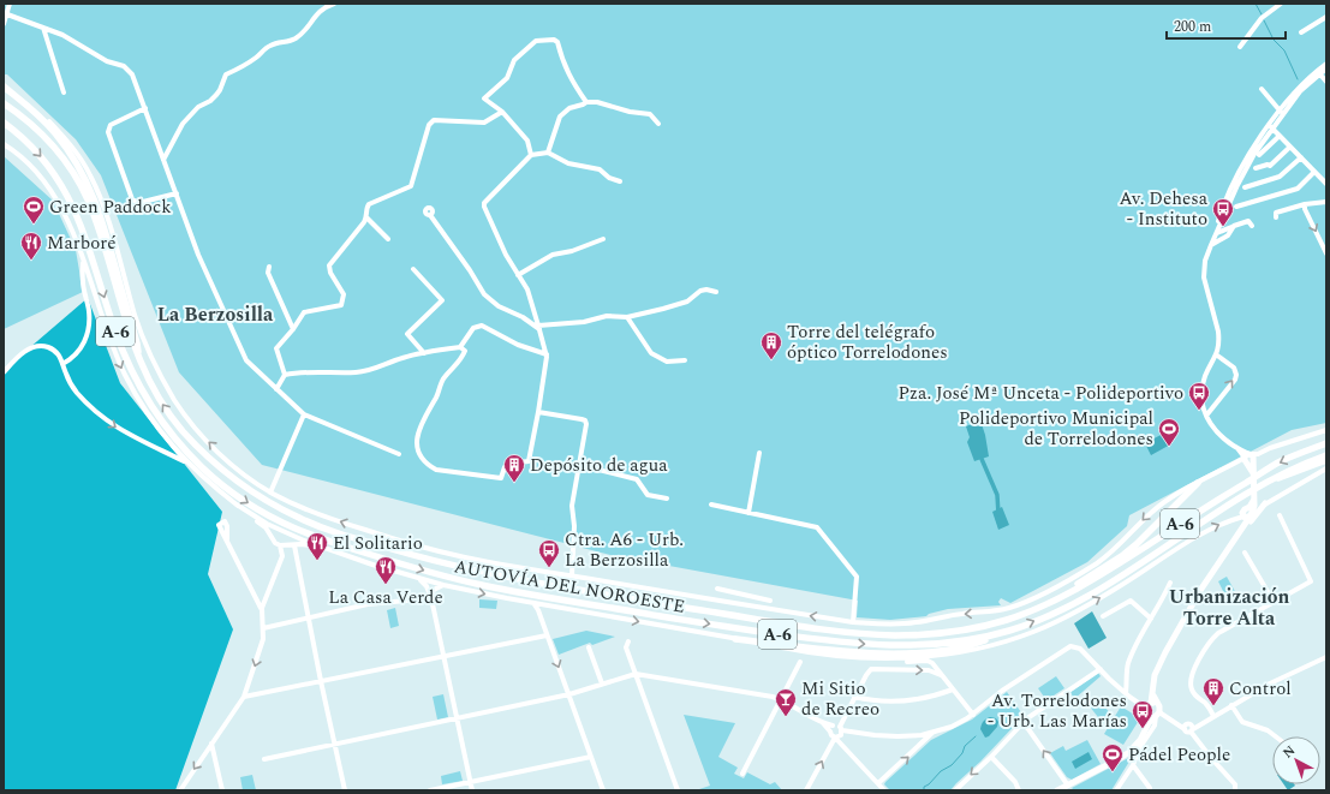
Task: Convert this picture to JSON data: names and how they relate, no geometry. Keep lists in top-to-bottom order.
{
  "streets": {
    "highway": ["A-6", "AUTOVÍA DEL NOROESTE"]
  },
  "districts": ["La Berzosilla", "Urbanización Torre Alta"],
  "places": {
    "sports": ["Green Paddock", "Polideportivo Municipal de Torrelodones", "Pádel People"],
    "bus stop": [
      "Av. Dehesa - Instituto",
      "Pza. José Mª Unceta - Polideportivo",
      "Ctra. A6 - Urb. La Berzosilla",
      "Av. Torrelodones - Urb. Las Marías"
    ],
    "restaurant": ["Marboré", "El Solitario", "La Casa Verde"],
    "building": ["Torre del telégrafo óptico Torrelodones", "Depósito de agua", "Control"],
    "bar": ["Mi Sitio de Recreo"]
  },
  "scale_bar": "200 m",
  "north": "top left"
}
